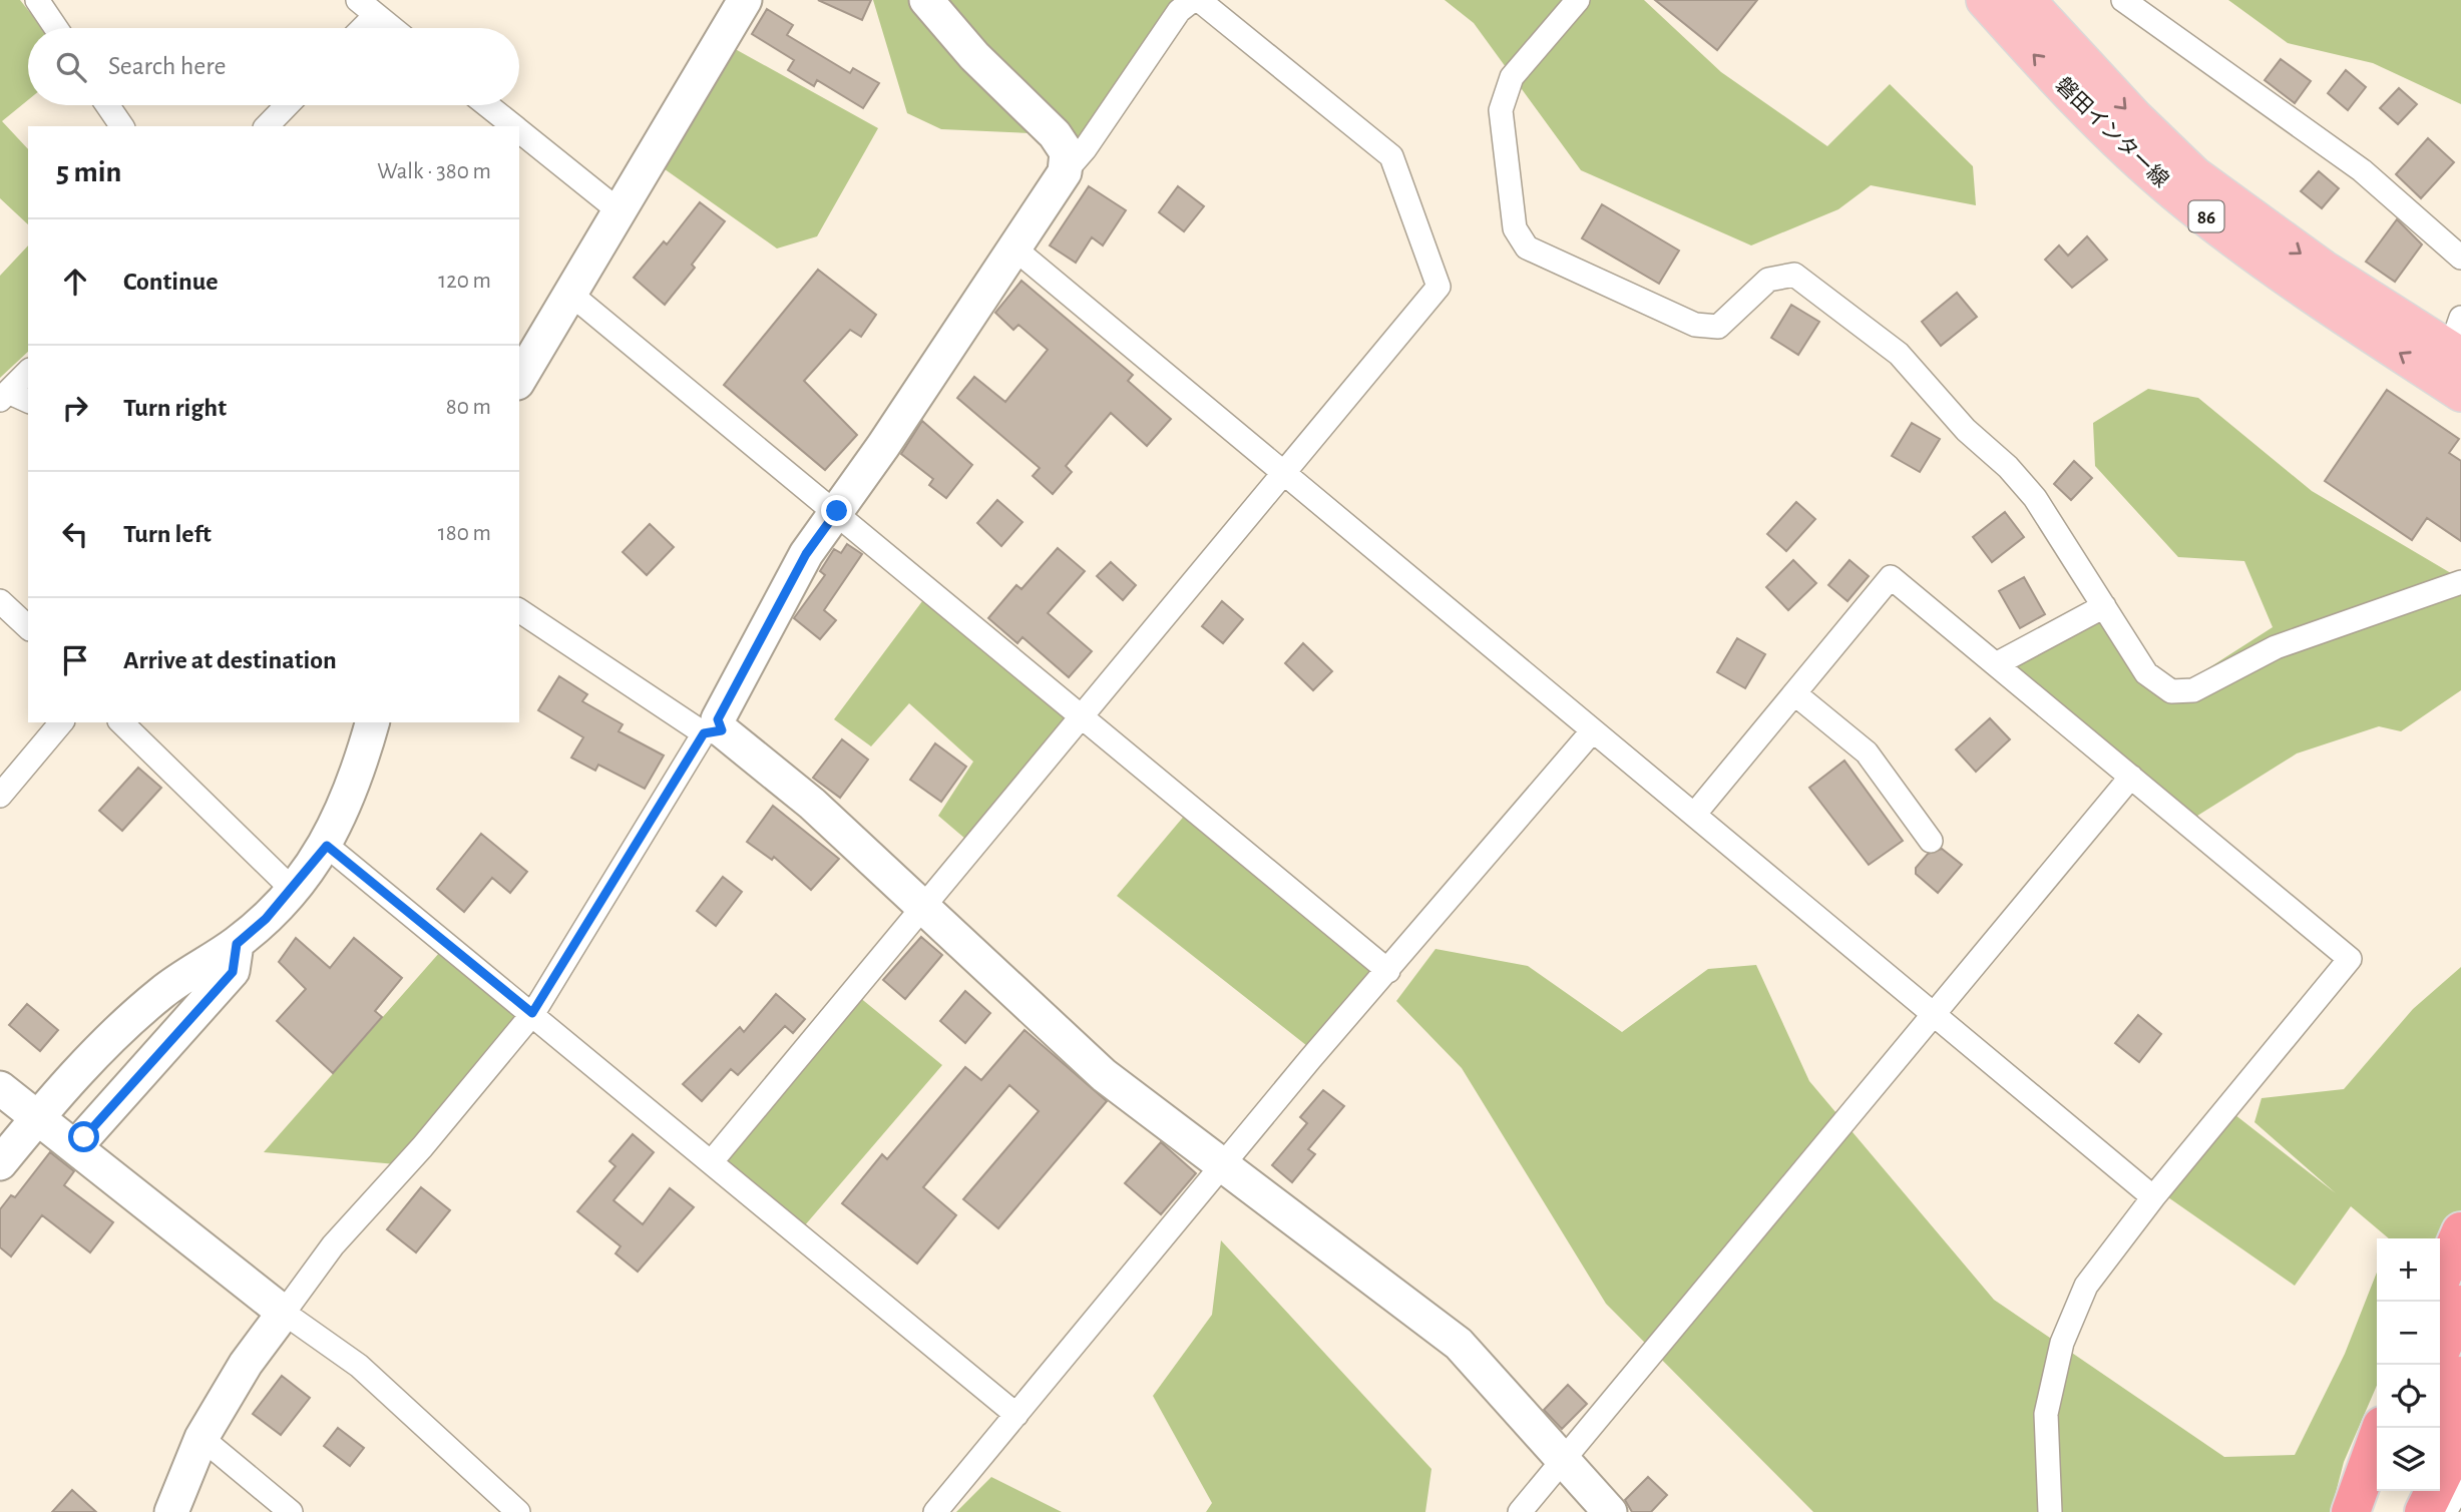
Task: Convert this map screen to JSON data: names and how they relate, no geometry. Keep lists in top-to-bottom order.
{
  "streets": {
    "main road": ["磐田インター線", "86"]
  },
  "page": {
    "search": "Search here",
    "heading": ["5 min", "Walk · 380 m"],
    "list": [
      ["Continue", "120 m"],
      ["Turn right", "80 m"],
      ["Turn left", "180 m"],
      "Arrive at destination"
    ],
    "map_buttons": ["+", "−"]
  }
}
